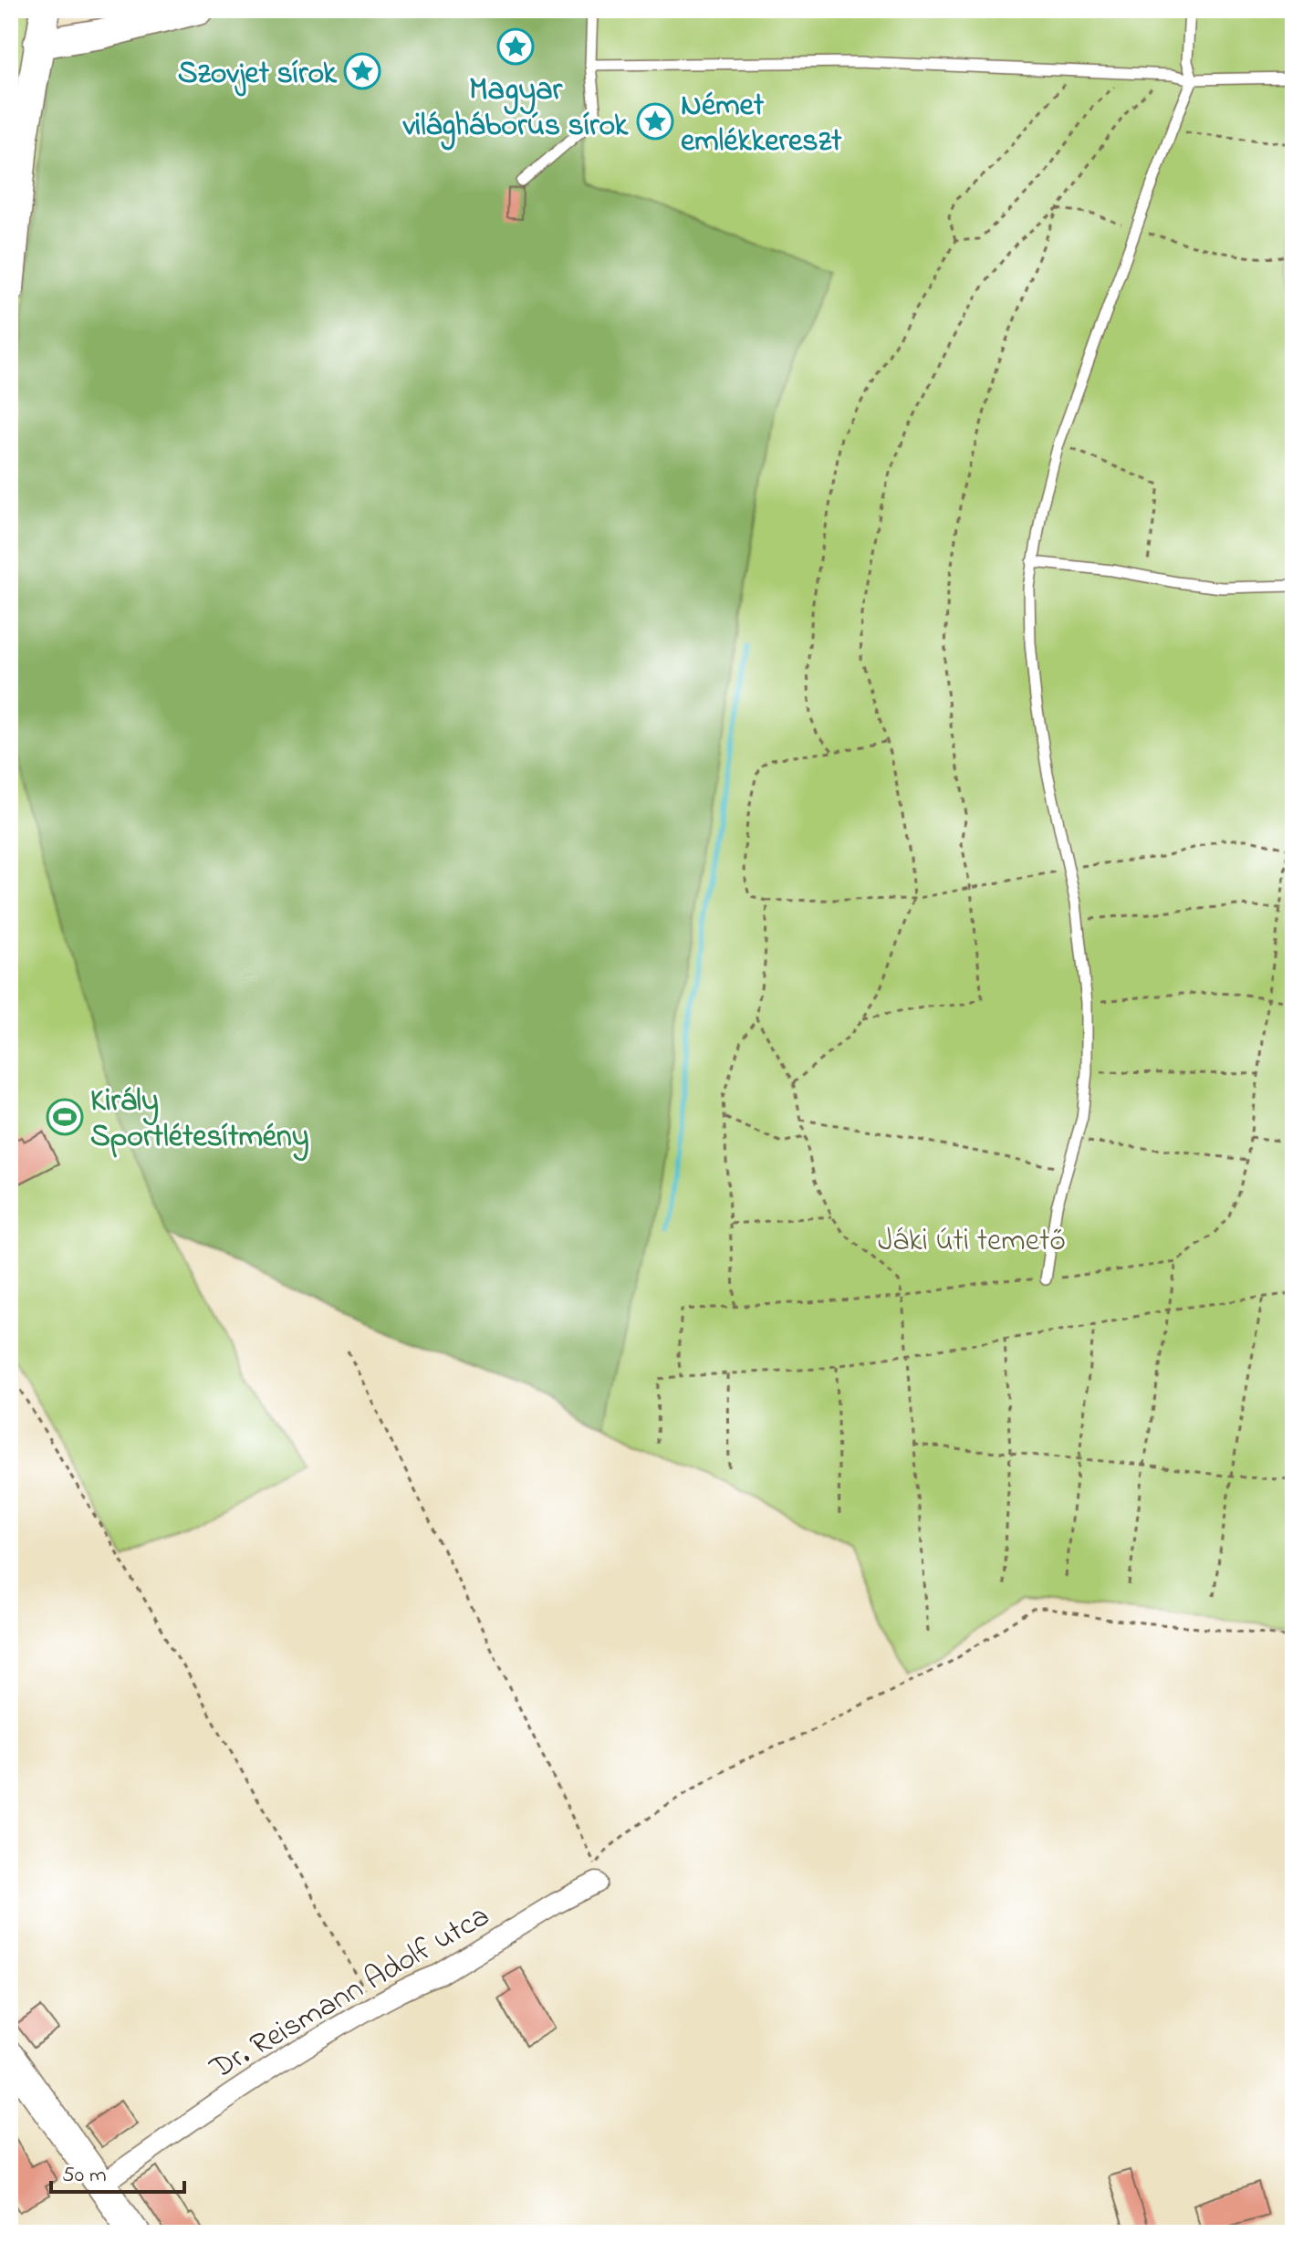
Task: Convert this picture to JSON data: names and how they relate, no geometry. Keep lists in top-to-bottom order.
{
  "streets": {
    "street": ["Dr. Reismann Adolf utca"]
  },
  "parks": ["Jáki úti temető"],
  "places": {
    "place": ["Magyar világháborús sírok", "Szovjet sírok", "Német emlékkereszt"],
    "sports": ["Király Sportlétesítmény"]
  },
  "scale_bar": "50 m"
}
